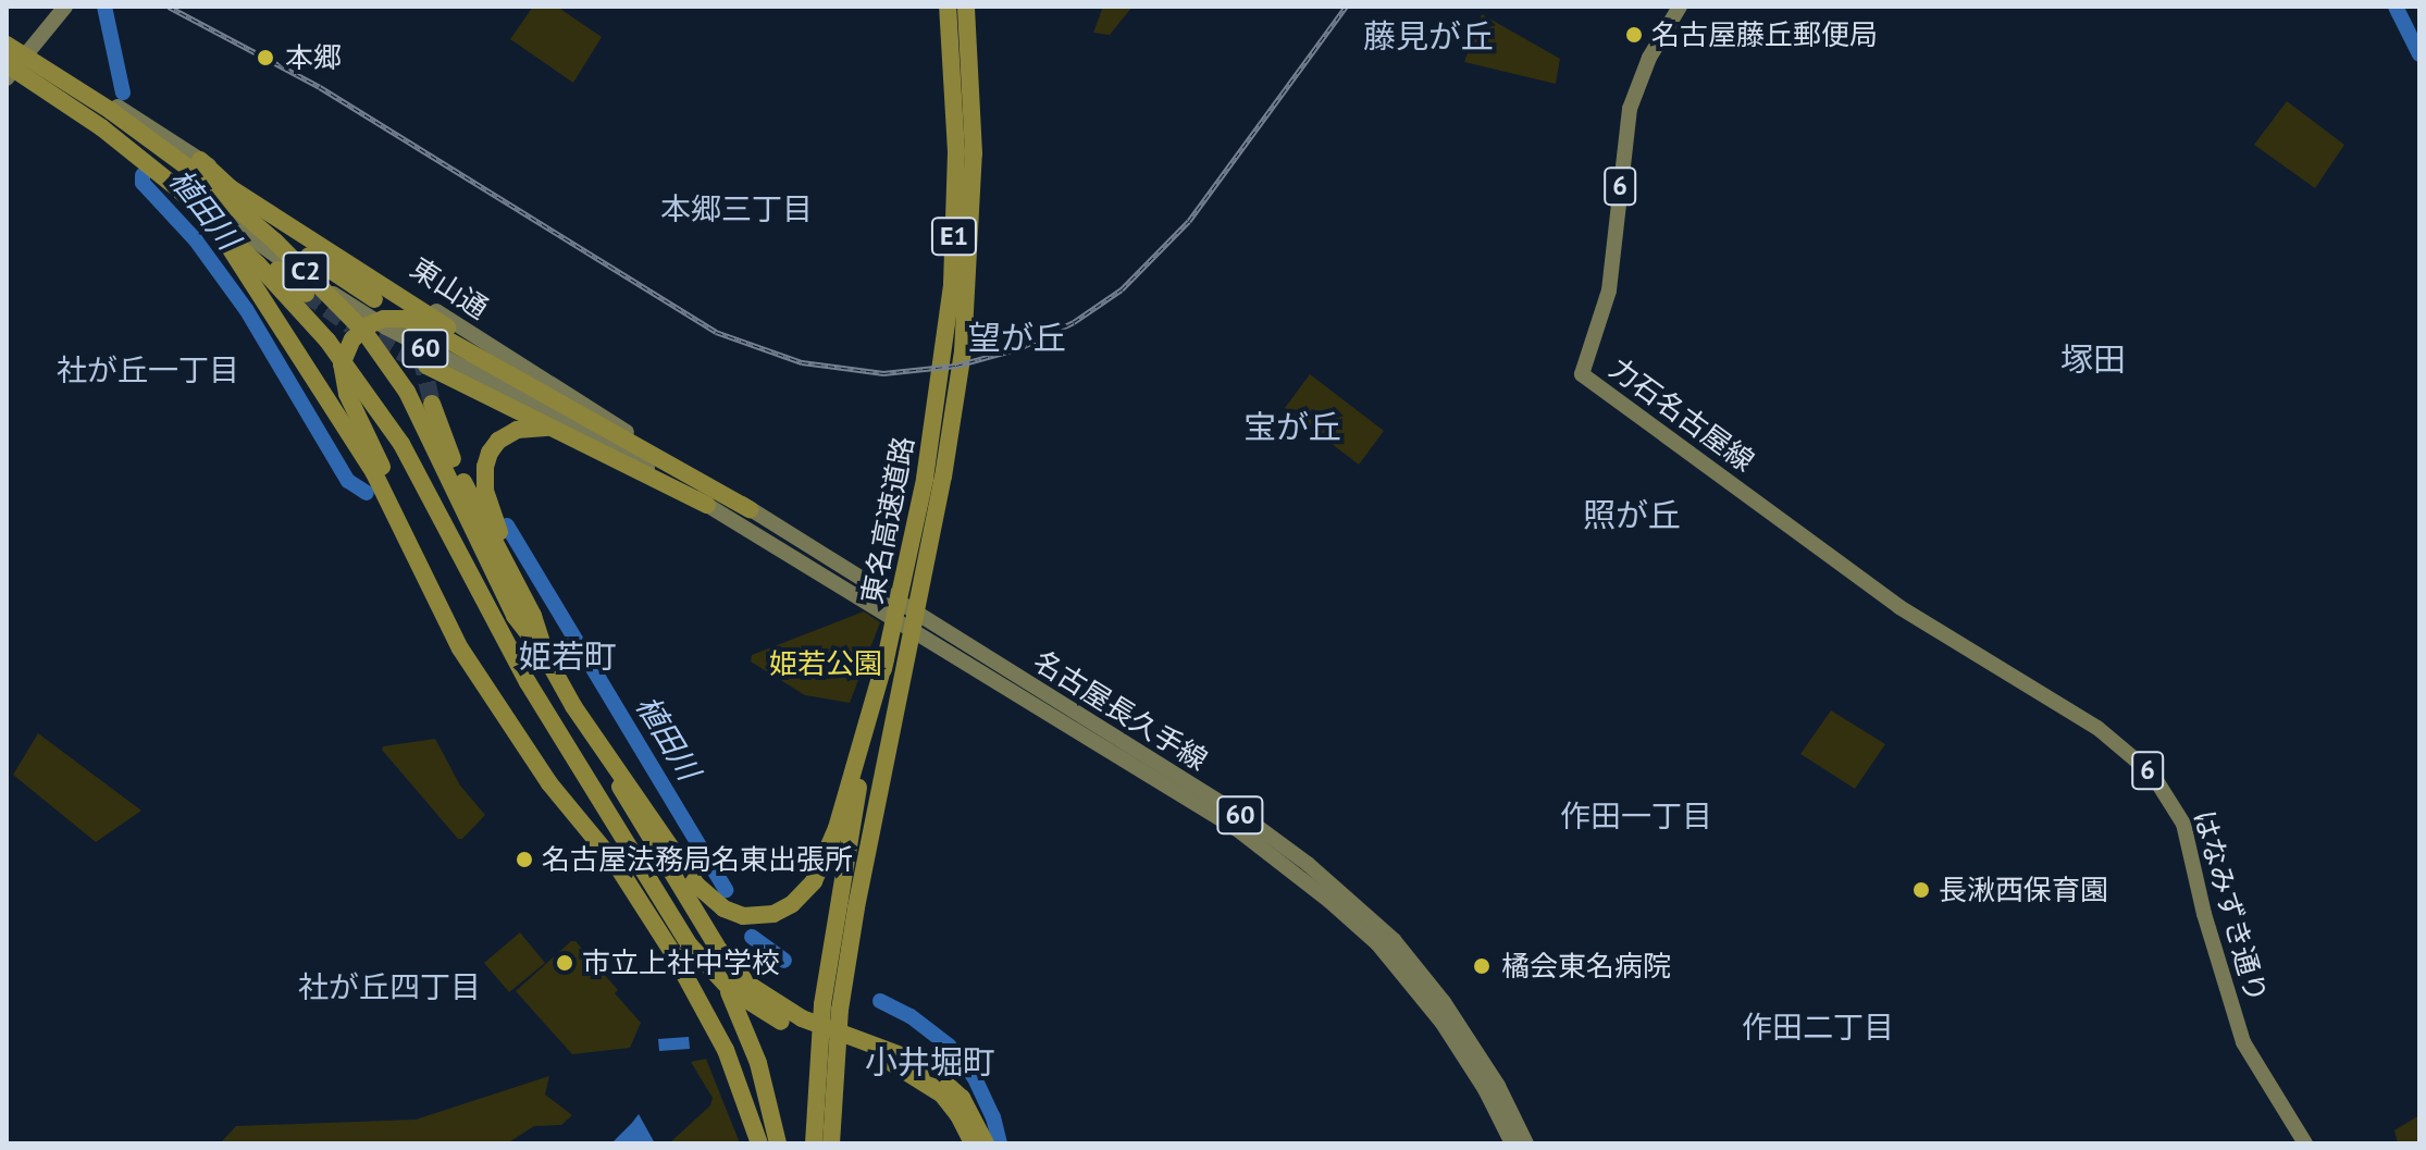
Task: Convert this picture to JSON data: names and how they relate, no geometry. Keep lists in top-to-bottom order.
{
  "streets": {
    "highway": ["E1", "C2", "東名高速道路"],
    "main road": [
      "6",
      "東山通",
      "60",
      "力石名古屋線",
      "名古屋長久手線",
      "はなみずき通り"
    ]
  },
  "crossings": [
    ["C2", "東山通"],
    ["東山通", "名古屋長久手線"],
    ["力石名古屋線", "はなみずき通り"]
  ],
  "districts": [
    "藤見が丘",
    "本郷三丁目",
    "望が丘",
    "塚田",
    "社が丘一丁目",
    "宝が丘",
    "照が丘",
    "姫若町",
    "作田一丁目",
    "社が丘四丁目",
    "作田二丁目",
    "小井堀町"
  ],
  "water": ["植田川"],
  "parks": ["姫若公園"],
  "places": [
    "名古屋藤丘郵便局",
    "本郷",
    "名古屋法務局名東出張所",
    "長湫西保育園",
    "市立上社中学校",
    "橘会東名病院"
  ]
}
